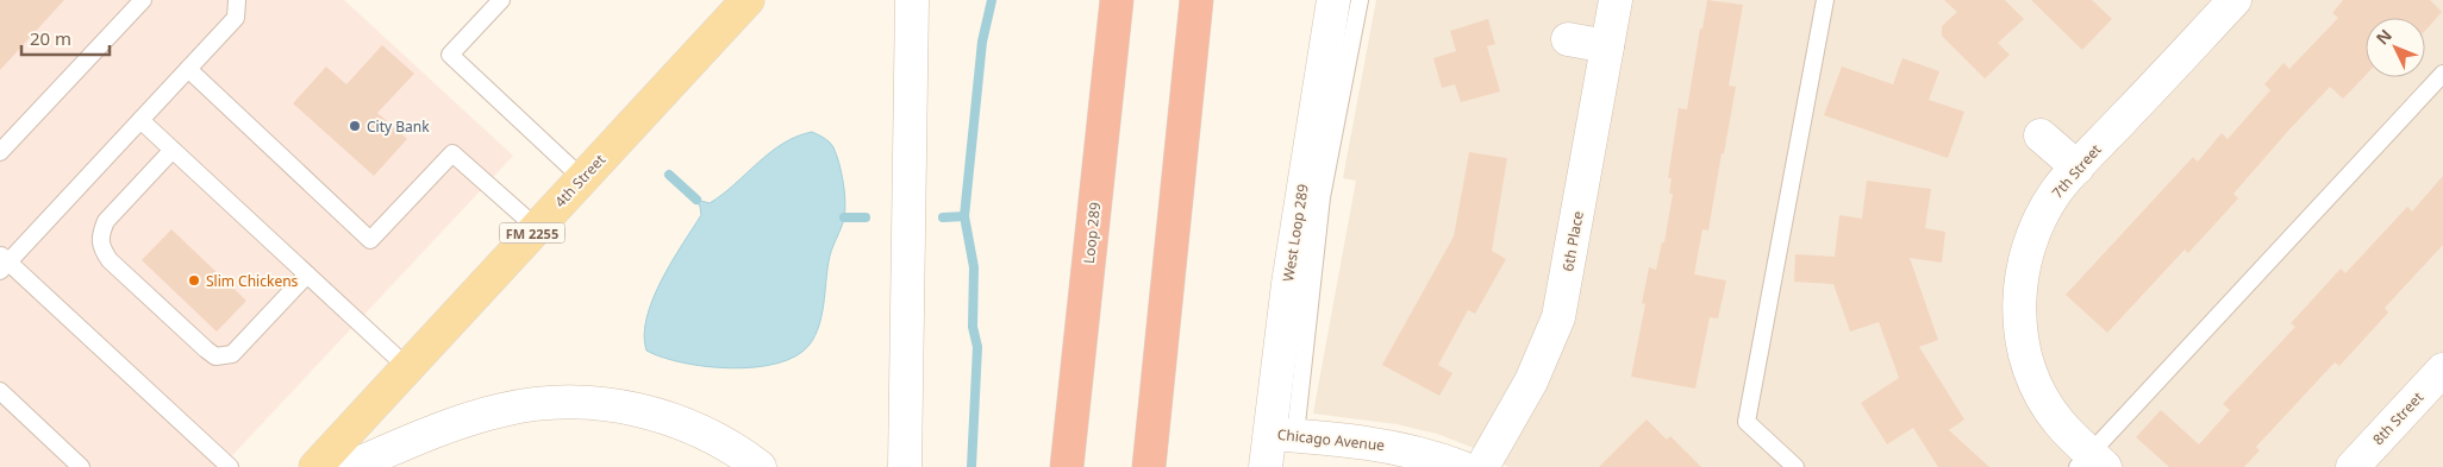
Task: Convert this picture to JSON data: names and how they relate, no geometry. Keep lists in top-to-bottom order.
{
  "streets": {
    "highway": ["Loop 289"],
    "main road": ["4th Street", "FM 2255"],
    "street": [
      "7th Street",
      "West Loop 289",
      "6th Place",
      "8th Street",
      "Chicago Avenue"
    ]
  },
  "crossings": [
    ["West Loop 289", "Chicago Avenue"]
  ],
  "places": ["City Bank", "Slim Chickens"],
  "scale_bar": "20 m",
  "north": "top left"
}
